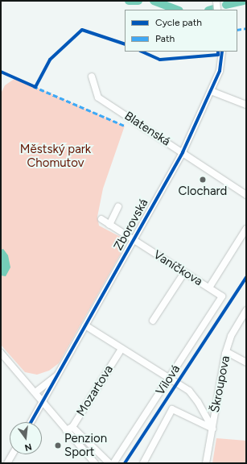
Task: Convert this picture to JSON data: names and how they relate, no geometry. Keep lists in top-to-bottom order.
{
  "streets": {
    "street": [
      "Blatenská",
      "Zborovská",
      "Vaníčkova",
      "Vilová",
      "Škroupova",
      "Mozartova"
    ]
  },
  "crossings": [
    ["Blatenská", "Zborovská"],
    ["Zborovská", "Vaníčkova"],
    ["Vaníčkova", "Vilová"]
  ],
  "parks": ["Městský park Chomutov"],
  "places": ["Clochard", "Penzion Sport"],
  "legend": ["Cycle path", "Path"],
  "north": "bottom"
}
